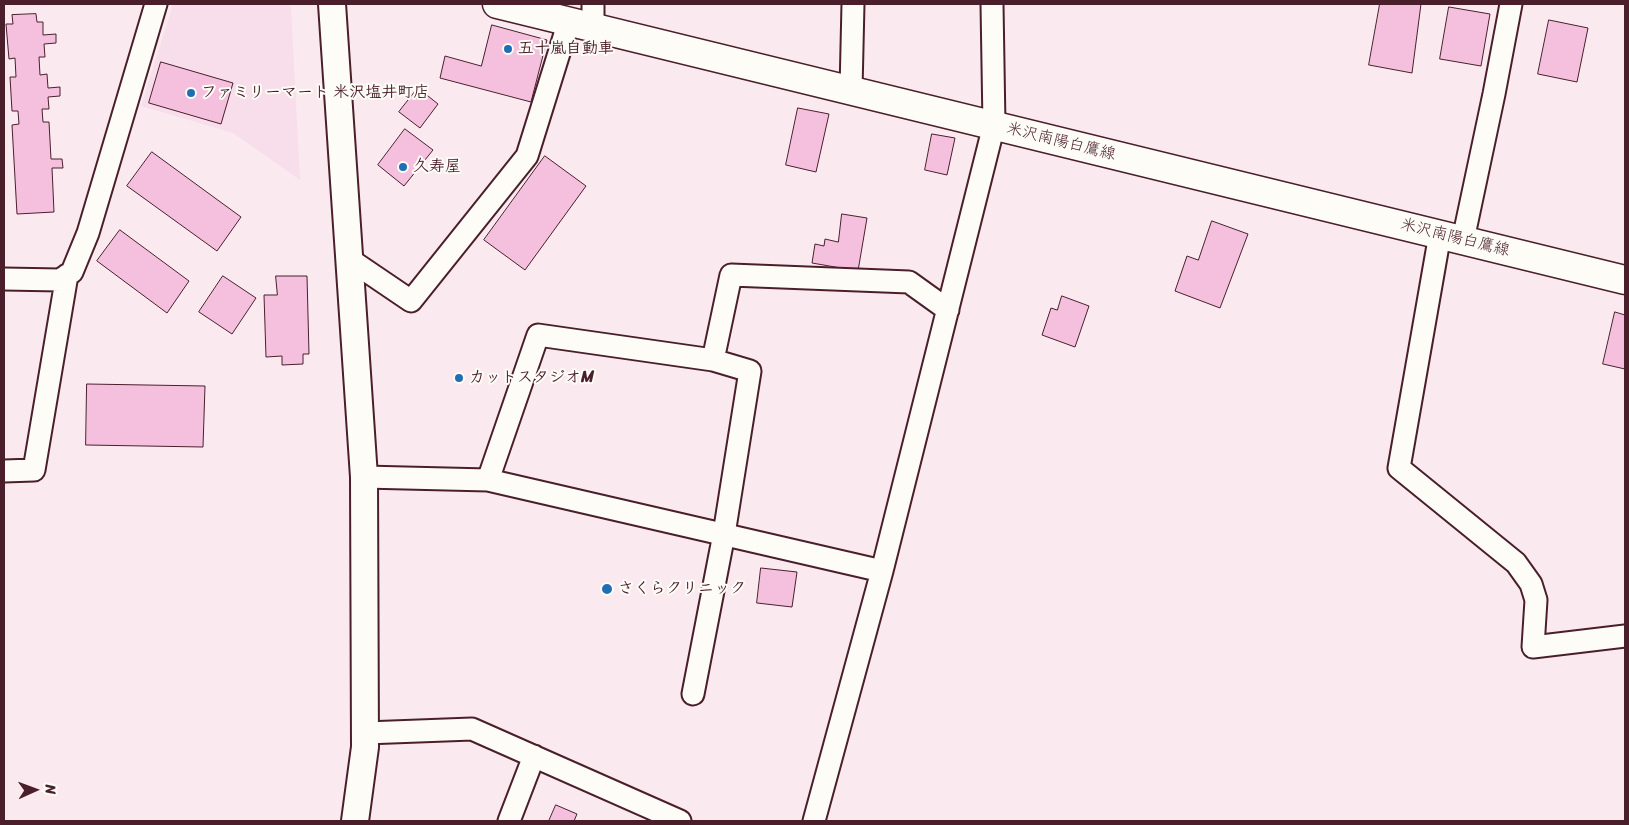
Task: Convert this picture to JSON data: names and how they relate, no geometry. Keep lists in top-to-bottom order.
{
  "streets": {
    "main road": ["米沢南陽白鷹線"]
  },
  "places": [
    "五十嵐自動車",
    "ファミリーマート 米沢塩井町店",
    "久寿屋",
    "カットスタジオM",
    "さくらクリニック"
  ],
  "north": "right"
}
